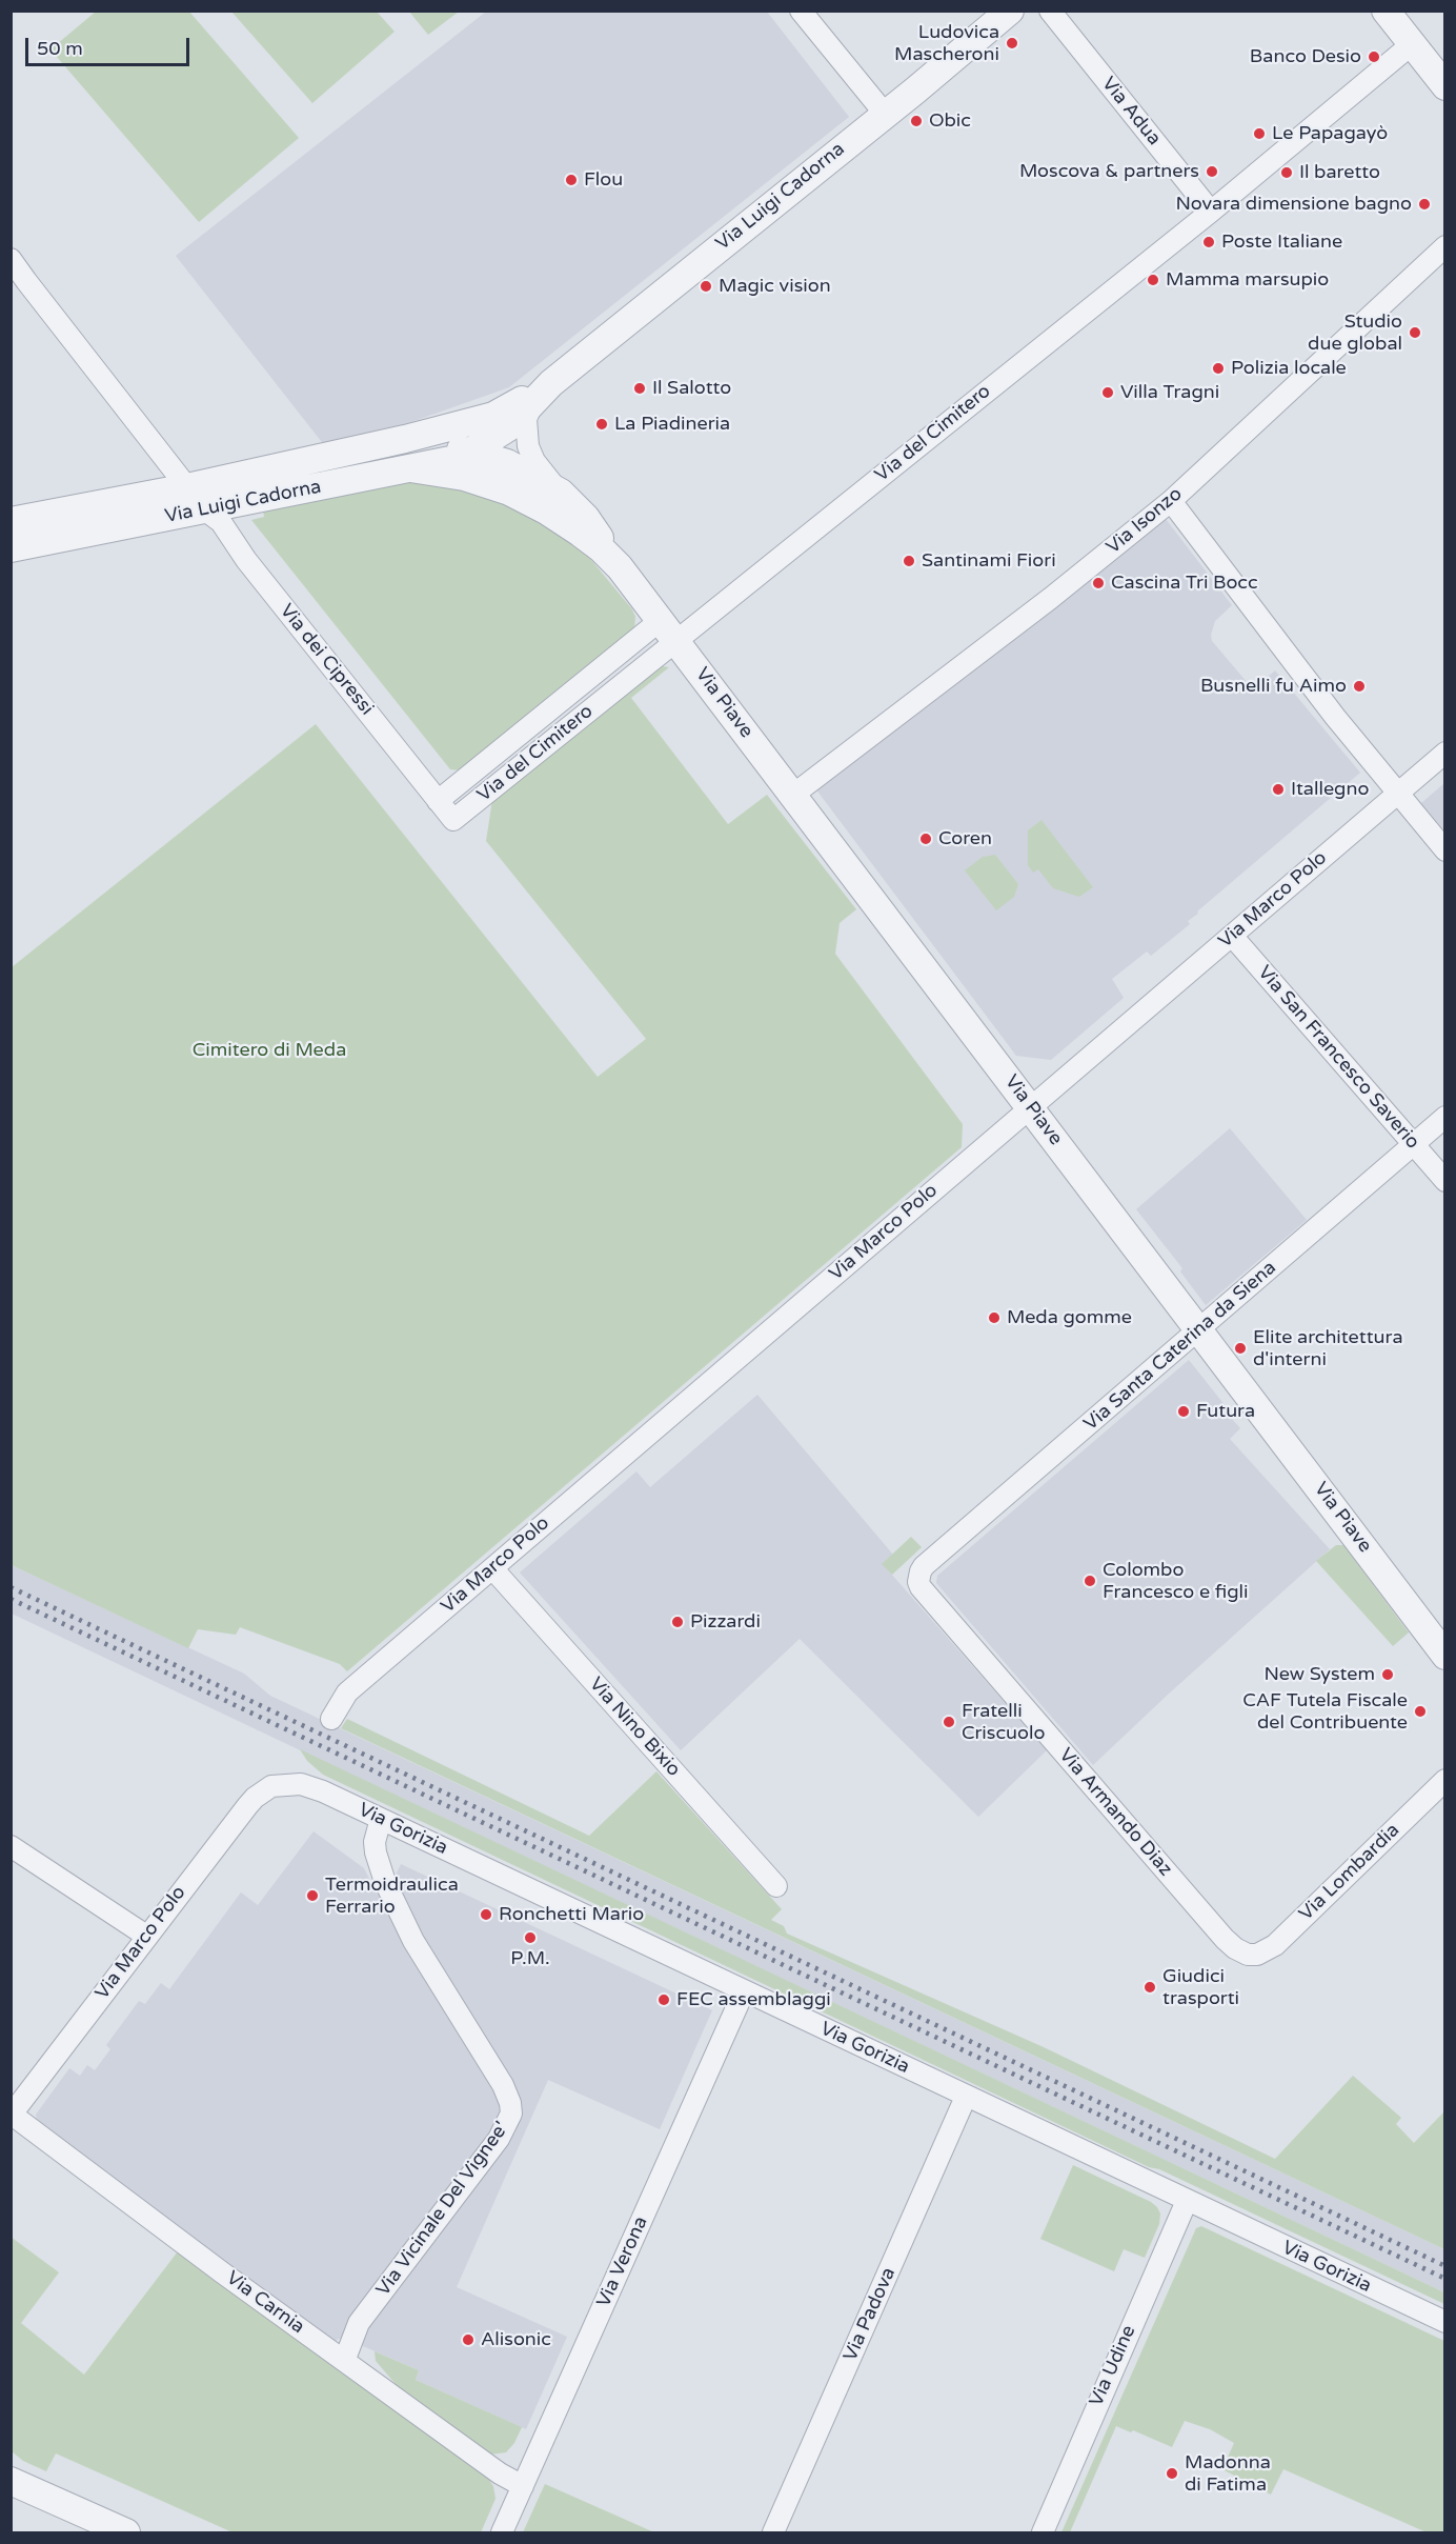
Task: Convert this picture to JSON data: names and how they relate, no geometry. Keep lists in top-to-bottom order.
{
  "streets": {
    "street": [
      "Via Adua",
      "Via Luigi Cadorna",
      "Via del Cimitero",
      "Via Isonzo",
      "Via dei Cipressi",
      "Via Piave",
      "Via Marco Polo",
      "Via San Francesco Saverio",
      "Via Santa Caterina da Siena",
      "Via Nino Bixio",
      "Via Armando Diaz",
      "Via Gorizia",
      "Via Lombardia",
      "Via Vicinale Del Vignee'",
      "Via Verona",
      "Via Carnia",
      "Via Padova",
      "Via Udine"
    ]
  },
  "crossings": [
    ["Via Adua", "Via del Cimitero"],
    ["Via Luigi Cadorna", "Via dei Cipressi"],
    ["Via Luigi Cadorna", "Via Piave"],
    ["Via del Cimitero", "Via dei Cipressi"],
    ["Via del Cimitero", "Via Piave"],
    ["Via Isonzo", "Via Piave"],
    ["Via Piave", "Via Marco Polo"],
    ["Via Piave", "Via Santa Caterina da Siena"],
    ["Via Marco Polo", "Via San Francesco Saverio"],
    ["Via Marco Polo", "Via Nino Bixio"],
    ["Via Marco Polo", "Via Gorizia"],
    ["Via Marco Polo", "Via Carnia"],
    ["Via San Francesco Saverio", "Via Santa Caterina da Siena"],
    ["Via Santa Caterina da Siena", "Via Armando Diaz"],
    ["Via Armando Diaz", "Via Lombardia"],
    ["Via Gorizia", "Via Vicinale Del Vignee'"],
    ["Via Gorizia", "Via Verona"],
    ["Via Gorizia", "Via Padova"],
    ["Via Gorizia", "Via Udine"],
    ["Via Vicinale Del Vignee'", "Via Carnia"],
    ["Via Verona", "Via Carnia"]
  ],
  "parks": ["Cimitero di Meda"],
  "places": [
    "Ludovica Mascheroni",
    "Banco Desio",
    "Obic",
    "Le Papagayò",
    "Moscova & partners",
    "Il baretto",
    "Flou",
    "Novara dimensione bagno",
    "Poste Italiane",
    "Mamma marsupio",
    "Magic vision",
    "Studio due global",
    "Polizia locale",
    "Il Salotto",
    "Villa Tragni",
    "La Piadineria",
    "Santinami Fiori",
    "Cascina Tri Bocc",
    "Busnelli fu Aimo",
    "Itallegno",
    "Coren",
    "Meda gomme",
    "Elite architettura d'interni",
    "Futura",
    "Colombo Francesco e figli",
    "Pizzardi",
    "New System",
    "CAF Tutela Fiscale del Contribuente",
    "Fratelli Criscuolo",
    "Termoidraulica Ferrario",
    "Ronchetti Mario",
    "P.M.",
    "Giudici trasporti",
    "FEC assemblaggi",
    "Alisonic",
    "Madonna di Fatima"
  ],
  "scale_bar": "50 m"
}
